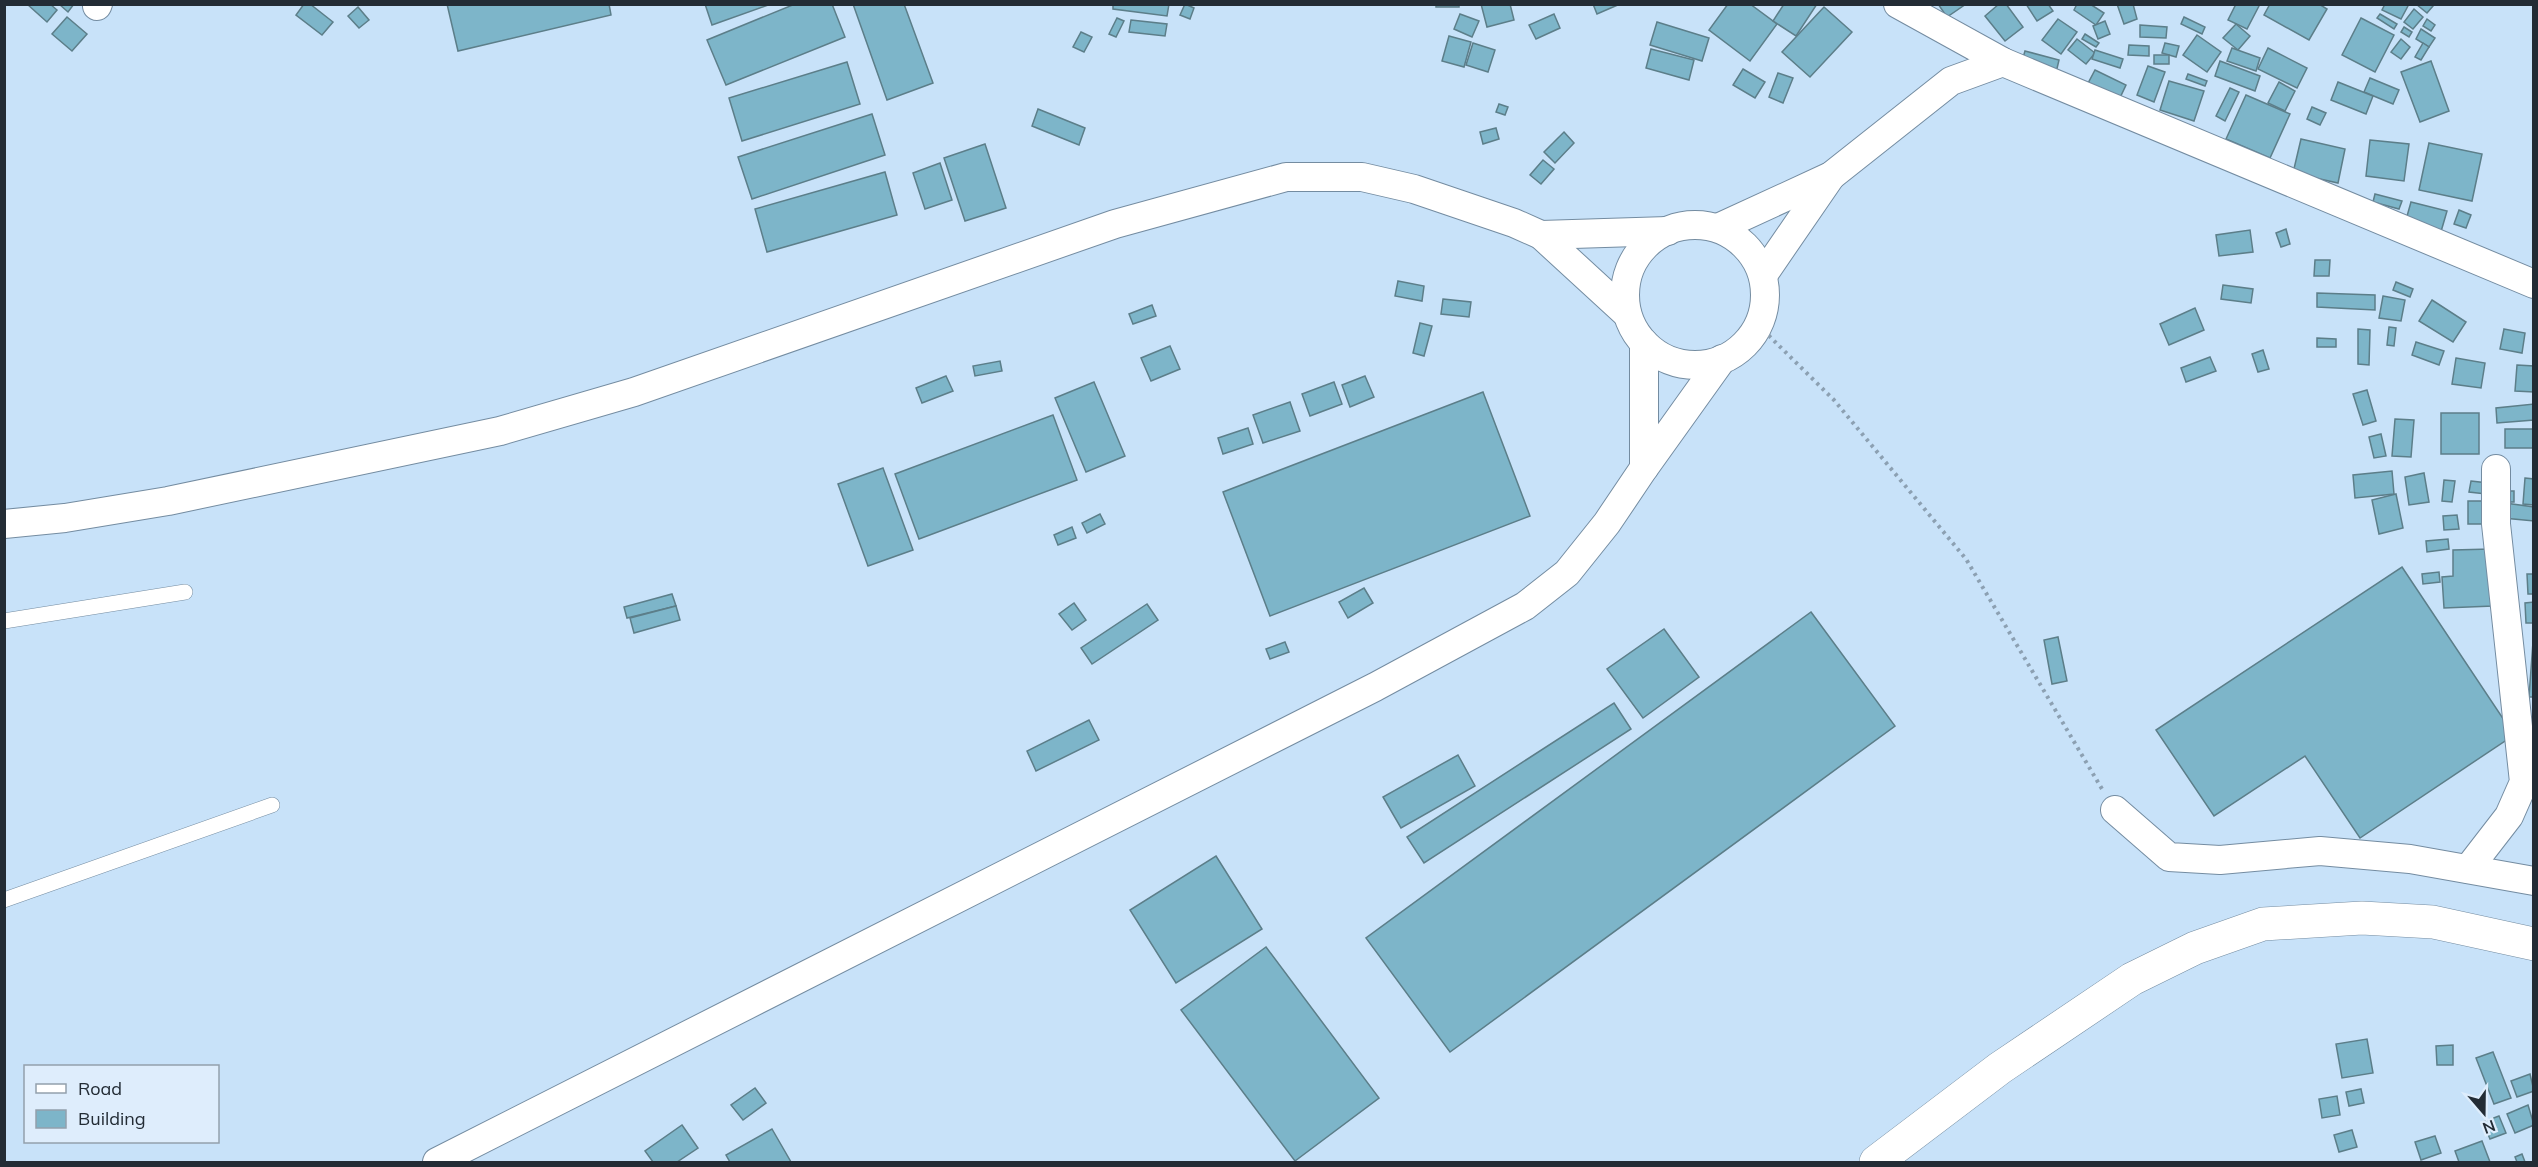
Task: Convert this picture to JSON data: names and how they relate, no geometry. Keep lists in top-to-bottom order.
{
  "legend": ["Road", "Building"],
  "north": "bottom"
}
